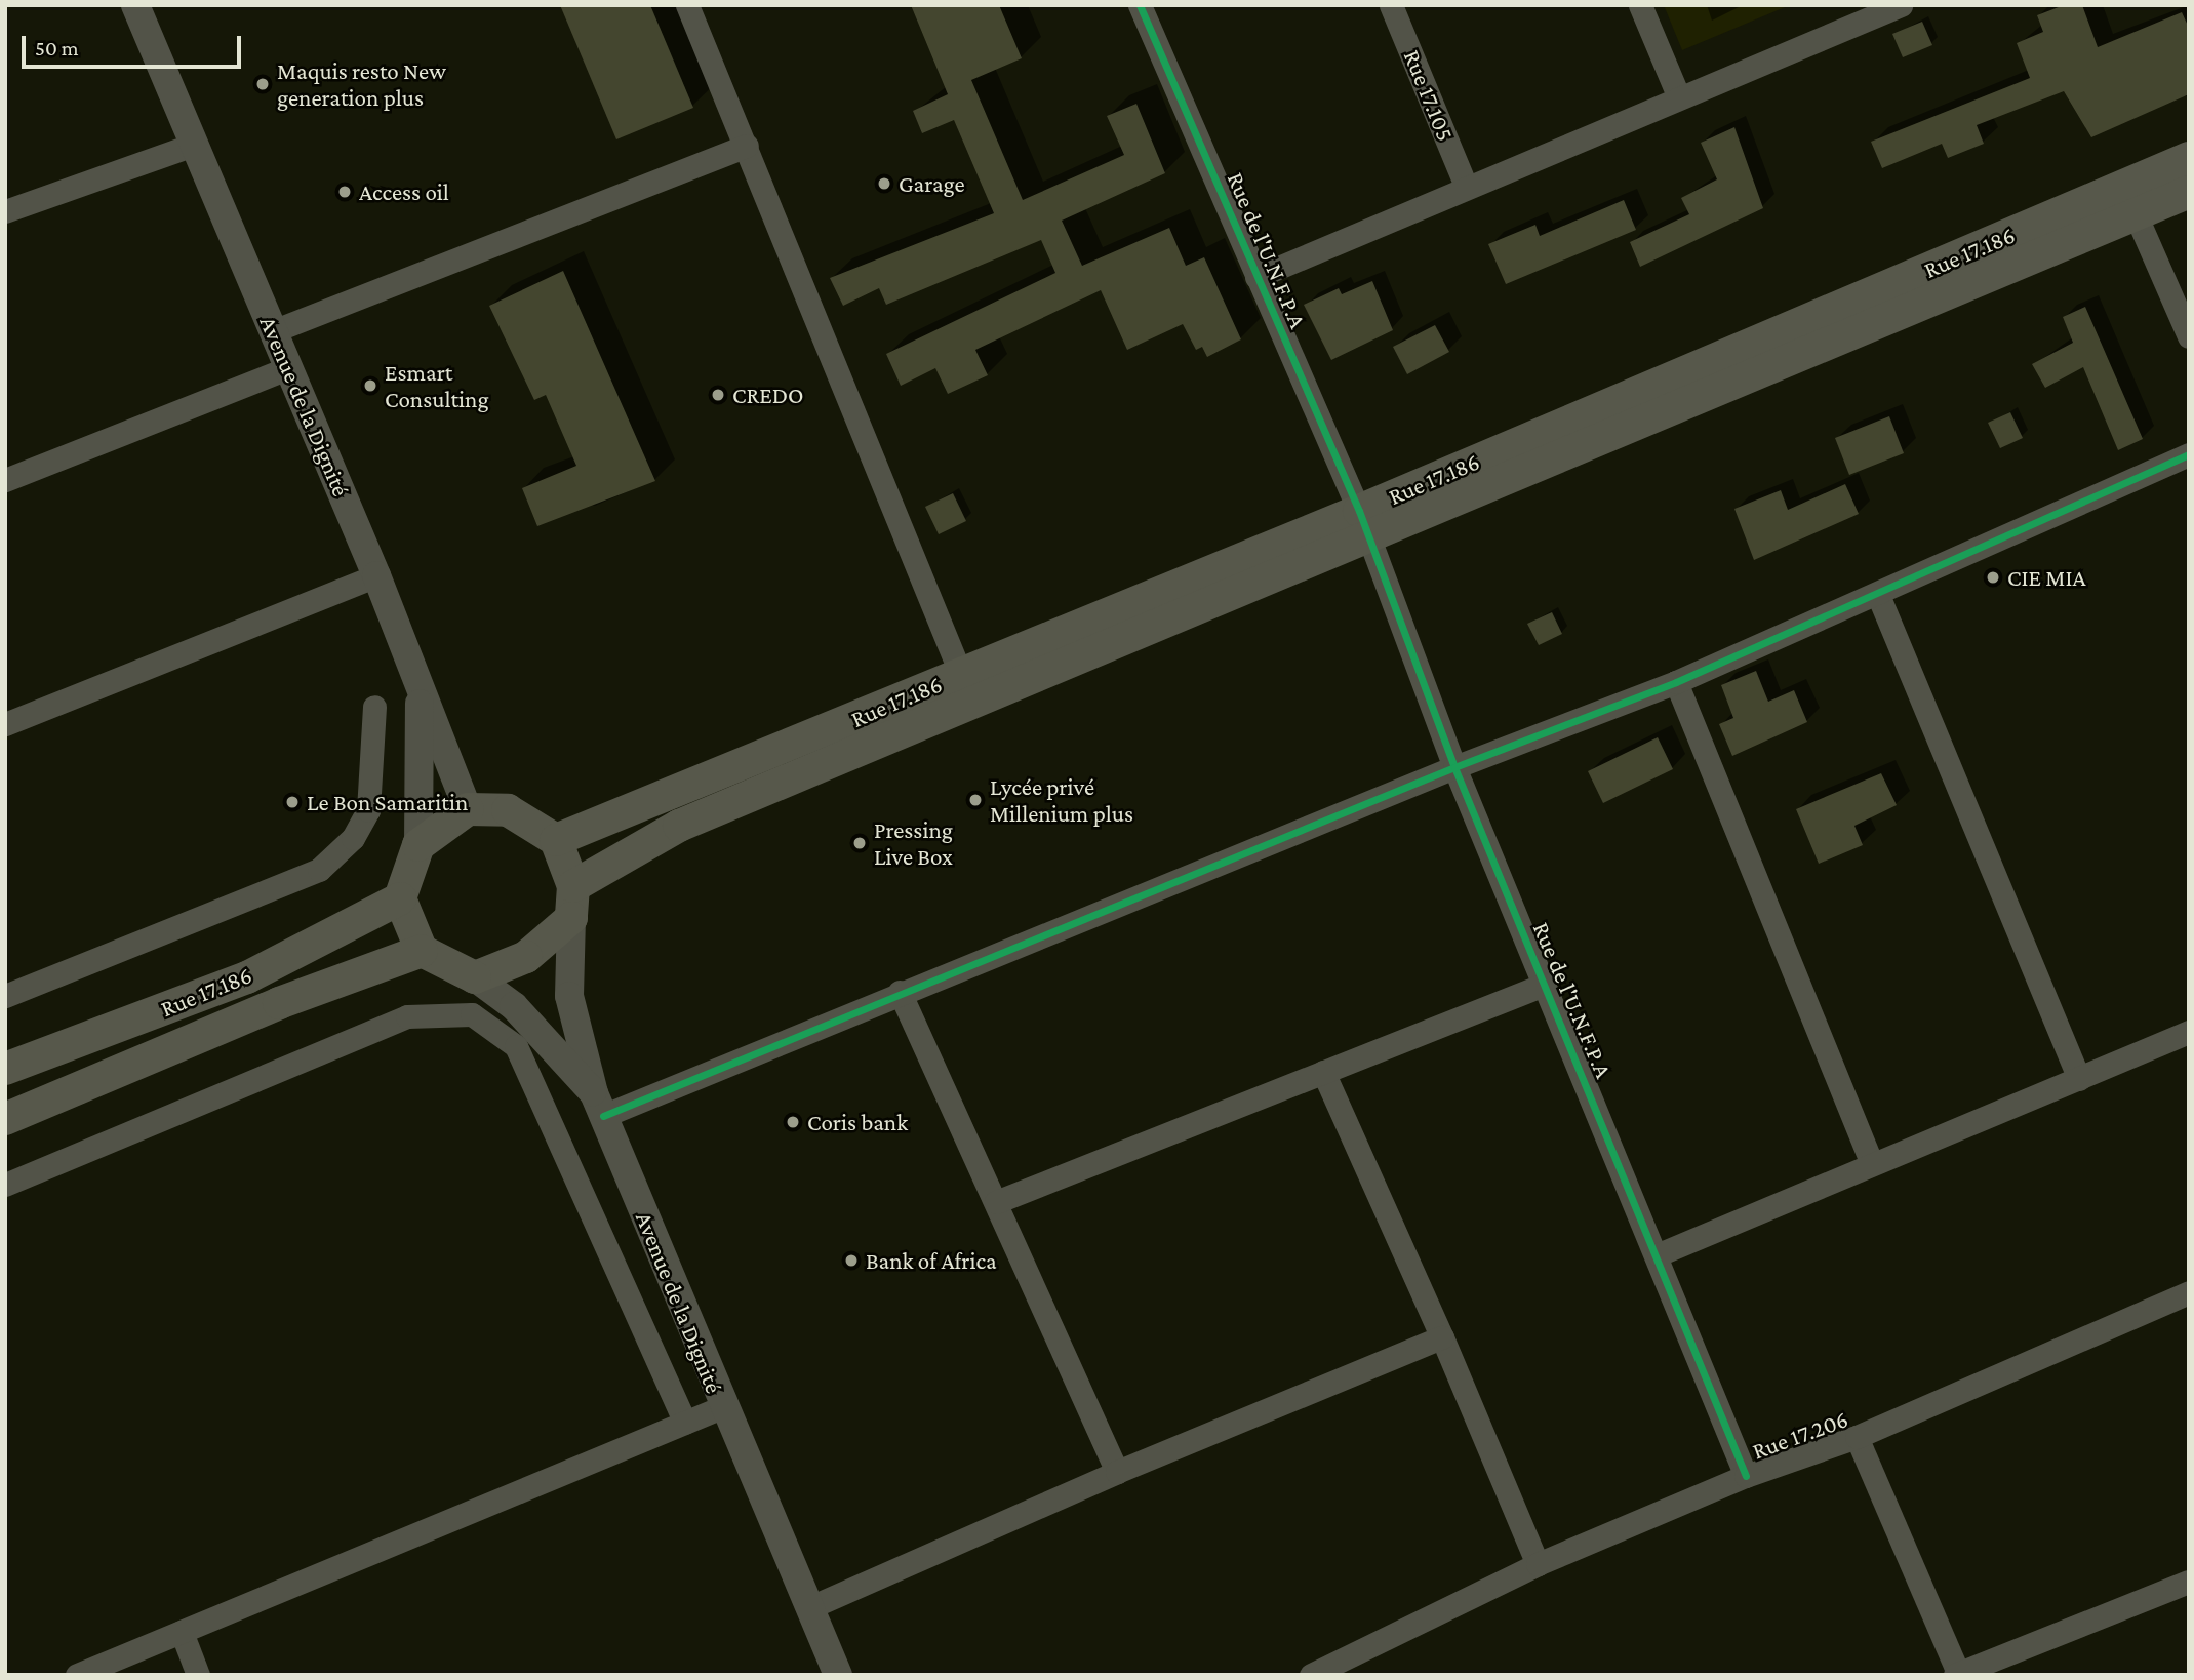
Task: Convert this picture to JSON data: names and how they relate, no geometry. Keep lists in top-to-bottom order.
{
  "streets": {
    "main road": ["Rue 17.186"],
    "street": [
      "Rue 17.105",
      "Rue de l'U.N.F.P.A",
      "Avenue de la Dignité",
      "Rue 17.206"
    ]
  },
  "crossings": [
    ["Rue de l'U.N.F.P.A", "Rue 17.186"],
    ["Rue de l'U.N.F.P.A", "Rue 17.206"],
    ["Rue 17.186", "Avenue de la Dignité"]
  ],
  "places": [
    "Maquis resto New generation plus",
    "Garage",
    "Access oil",
    "Esmart Consulting",
    "CREDO",
    "CIE MIA",
    "Lycée privé Millenium plus",
    "Le Bon Samaritin",
    "Pressing Live Box",
    "Coris bank",
    "Bank of Africa"
  ],
  "scale_bar": "50 m"
}
